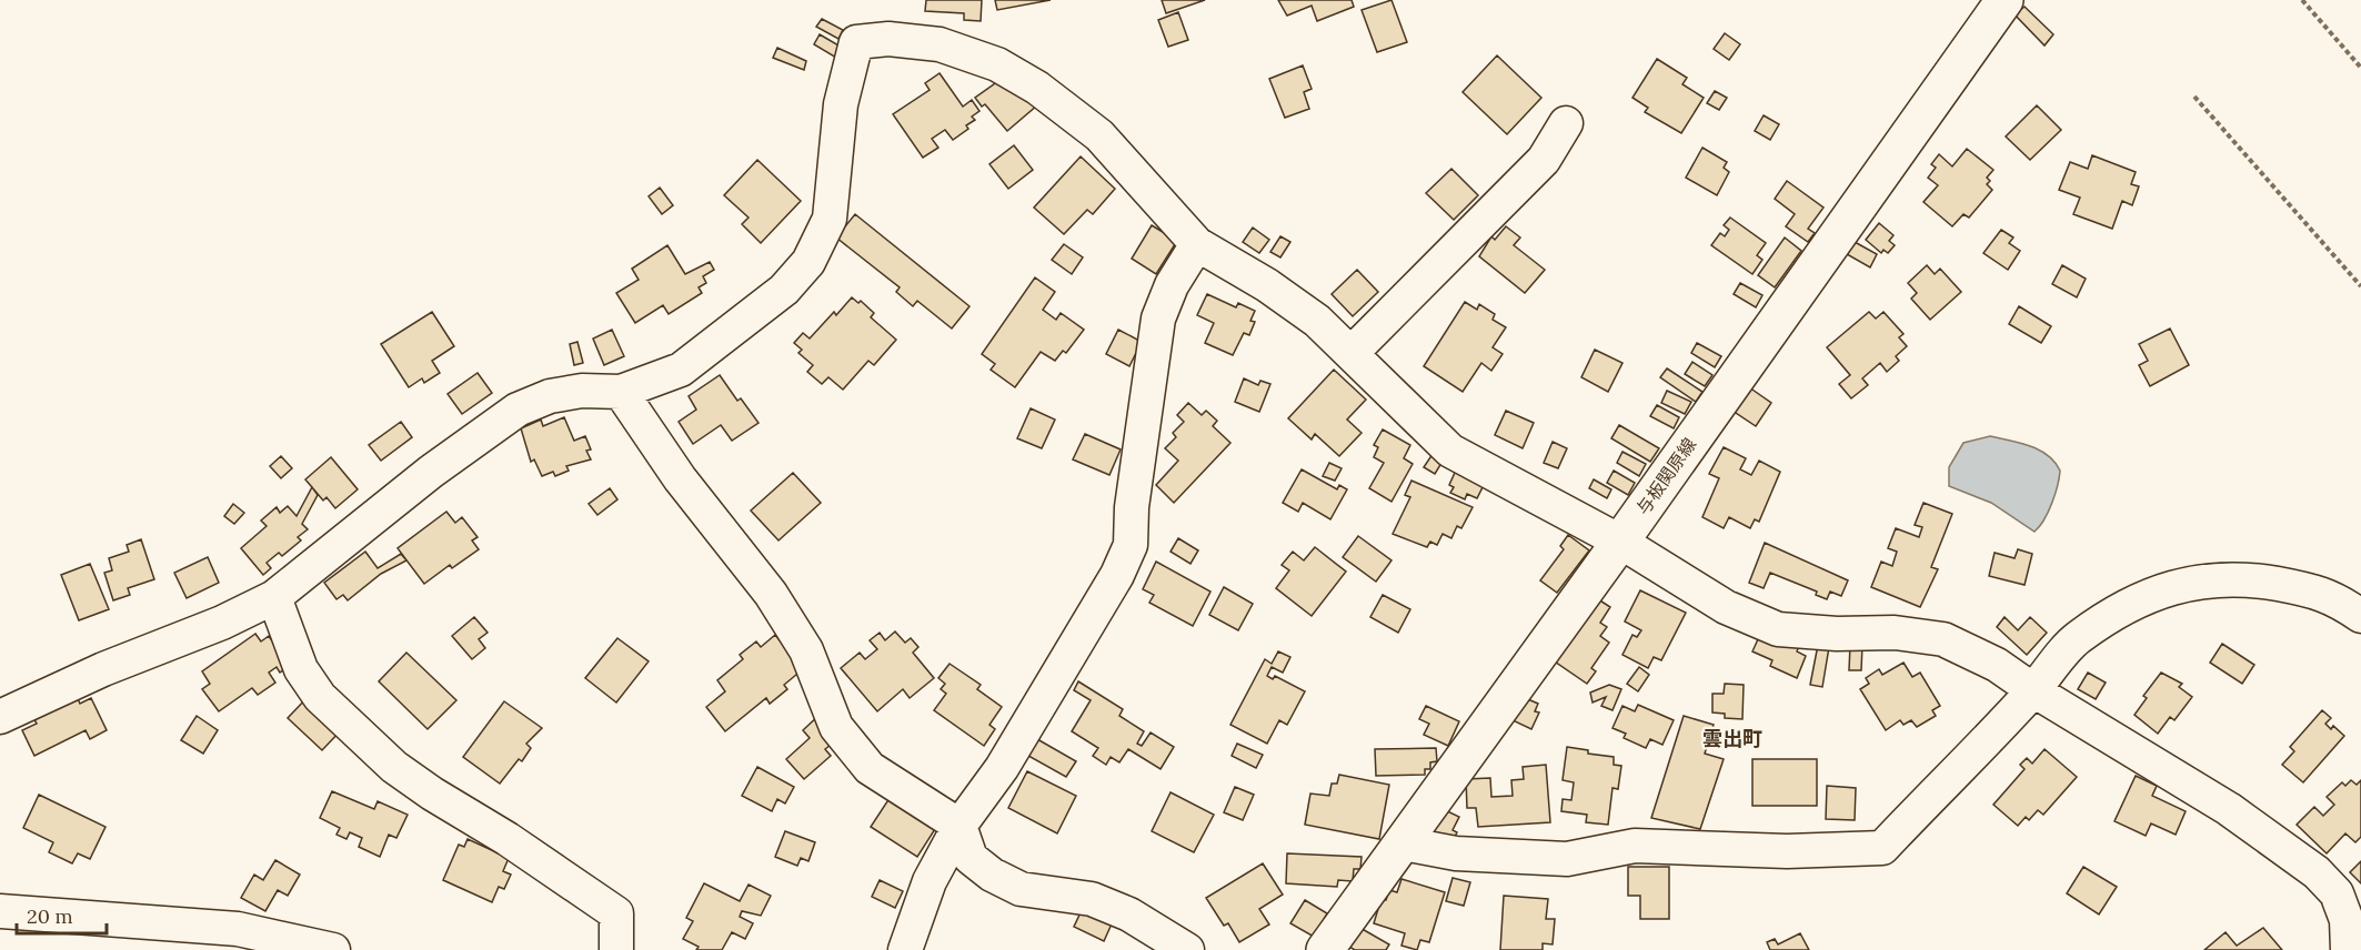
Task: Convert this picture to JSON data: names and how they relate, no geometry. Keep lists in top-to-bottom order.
{
  "streets": {
    "main road": ["与板関原線"]
  },
  "districts": ["雲出町"],
  "scale_bar": "20 m"
}
